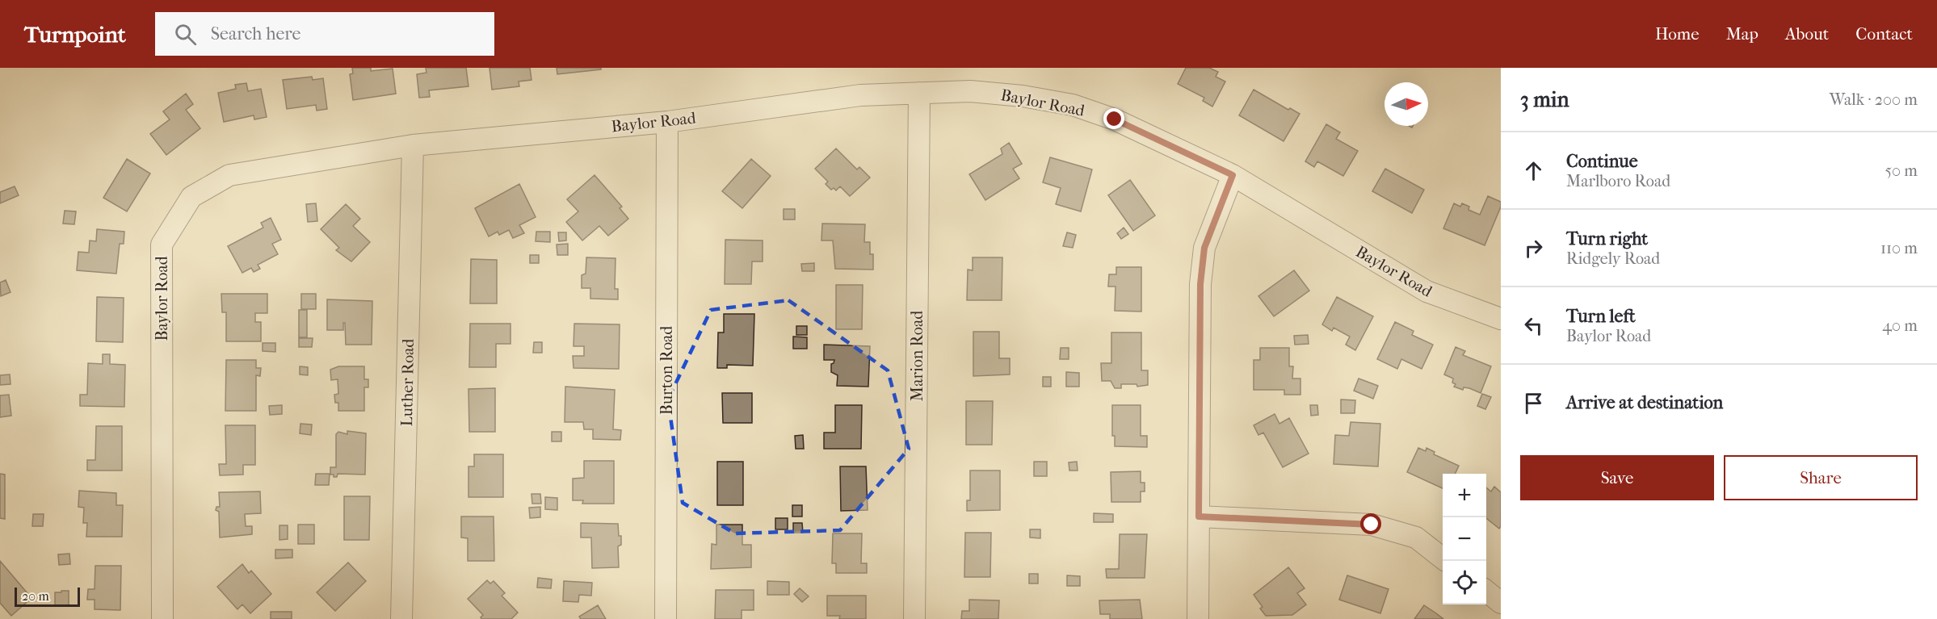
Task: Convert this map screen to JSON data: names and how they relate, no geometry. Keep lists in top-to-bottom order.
{
  "streets": {
    "street": [
      "Baylor Road",
      "Marion Road",
      "Burton Road",
      "Luther Road"
    ]
  },
  "crossings": [
    ["Baylor Road", "Marion Road"],
    ["Baylor Road", "Burton Road"],
    ["Baylor Road", "Luther Road"]
  ],
  "scale_bar": "20 m",
  "north": "right",
  "page": {
    "header": "Turnpoint",
    "search": "Search here",
    "nav": [
      "Home",
      "Map",
      "About",
      "Contact"
    ],
    "heading": ["3 min", "Walk · 200 m"],
    "list": [
      ["Continue", "Marlboro Road", "50 m"],
      ["Turn right", "Ridgely Road", "110 m"],
      ["Turn left", "Baylor Road", "40 m"],
      "Arrive at destination"
    ],
    "buttons": ["Save", "Share"],
    "map_buttons": ["+", "−"],
    "scale": "20 m"
  }
}
